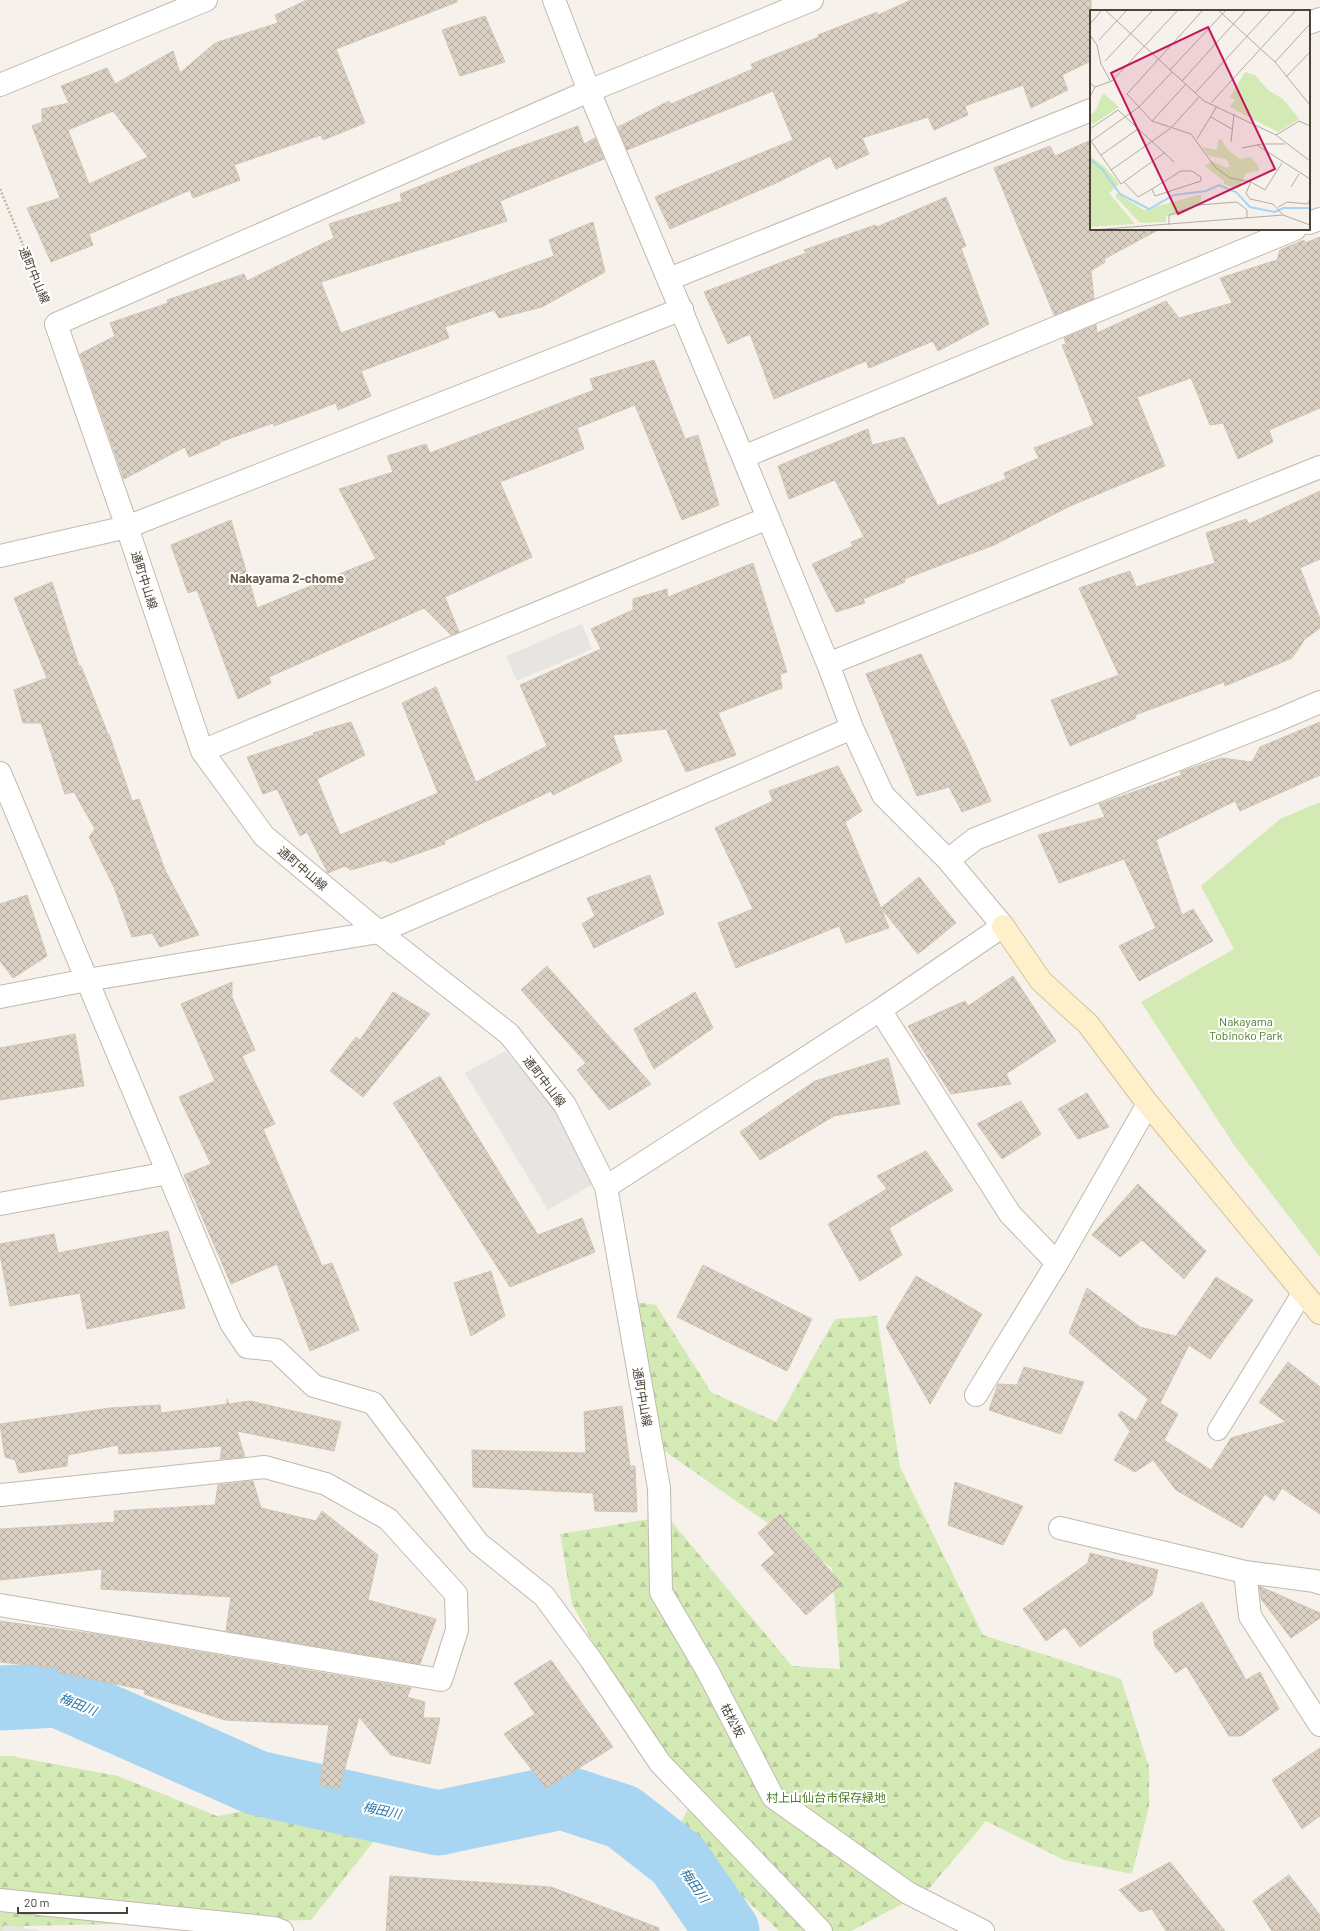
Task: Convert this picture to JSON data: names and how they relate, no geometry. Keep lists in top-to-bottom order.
{
  "streets": {
    "street": ["通町中山線", "枯松坂"]
  },
  "crossings": [
    ["通町中山線", "枯松坂"]
  ],
  "districts": ["Nakayama 2-chome"],
  "water": ["梅田川"],
  "parks": ["Nakayama Tobinoko Park", "村上山仙台市保存緑地"],
  "scale_bar": "20 m"
}
